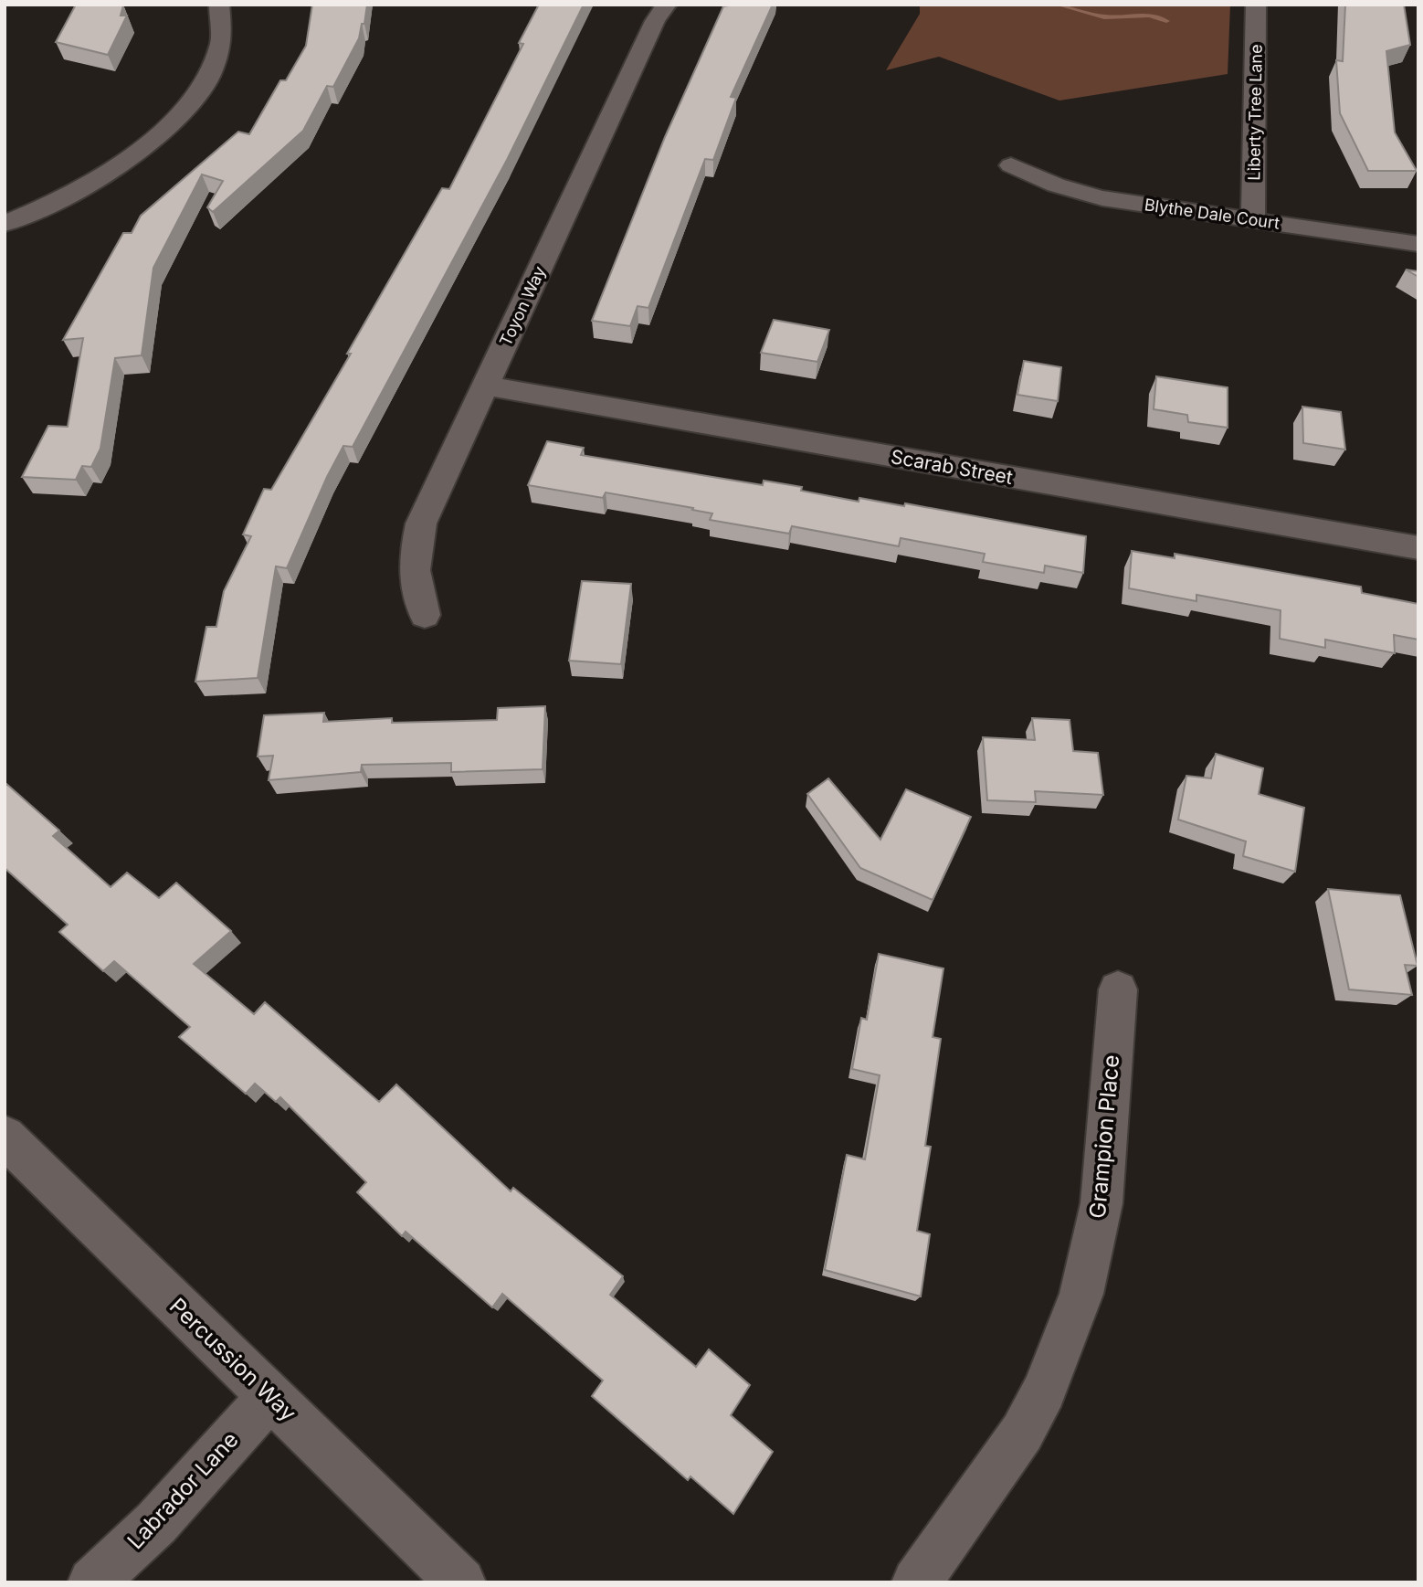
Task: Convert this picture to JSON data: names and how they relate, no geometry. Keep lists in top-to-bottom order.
{
  "streets": {
    "street": [
      "Liberty Tree Lane",
      "Blythe Dale Court",
      "Toyon Way",
      "Scarab Street",
      "Grampion Place",
      "Percussion Way",
      "Labrador Lane"
    ]
  },
  "crossings": [
    ["Liberty Tree Lane", "Blythe Dale Court"],
    ["Toyon Way", "Scarab Street"],
    ["Percussion Way", "Labrador Lane"]
  ]
}
